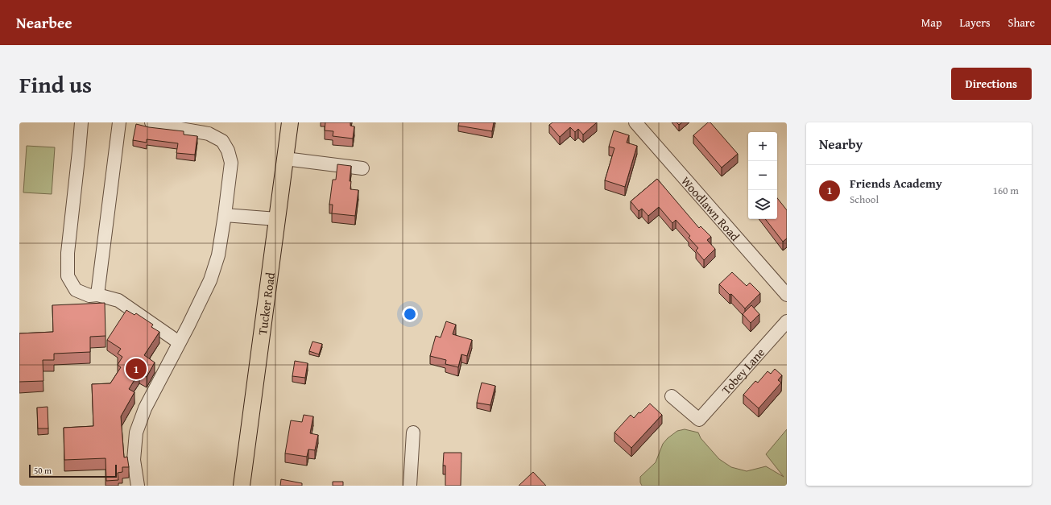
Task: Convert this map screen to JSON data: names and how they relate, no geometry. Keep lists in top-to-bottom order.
{
  "streets": {
    "main road": ["Tucker Road"],
    "street": ["Woodlawn Road", "Tobey Lane"]
  },
  "scale_bar": "50 m",
  "page": {
    "header": "Nearbee",
    "nav": ["Map", "Layers", "Share"],
    "title": "Find us",
    "buttons": "Directions",
    "heading": "Nearby",
    "map_buttons": ["+", "−"],
    "list": [
      {
        "mark": "1",
        "name": "Friends Academy",
        "note": "School",
        "value": "160 m"
      }
    ],
    "pins": "1",
    "scale": "50 m"
  }
}
